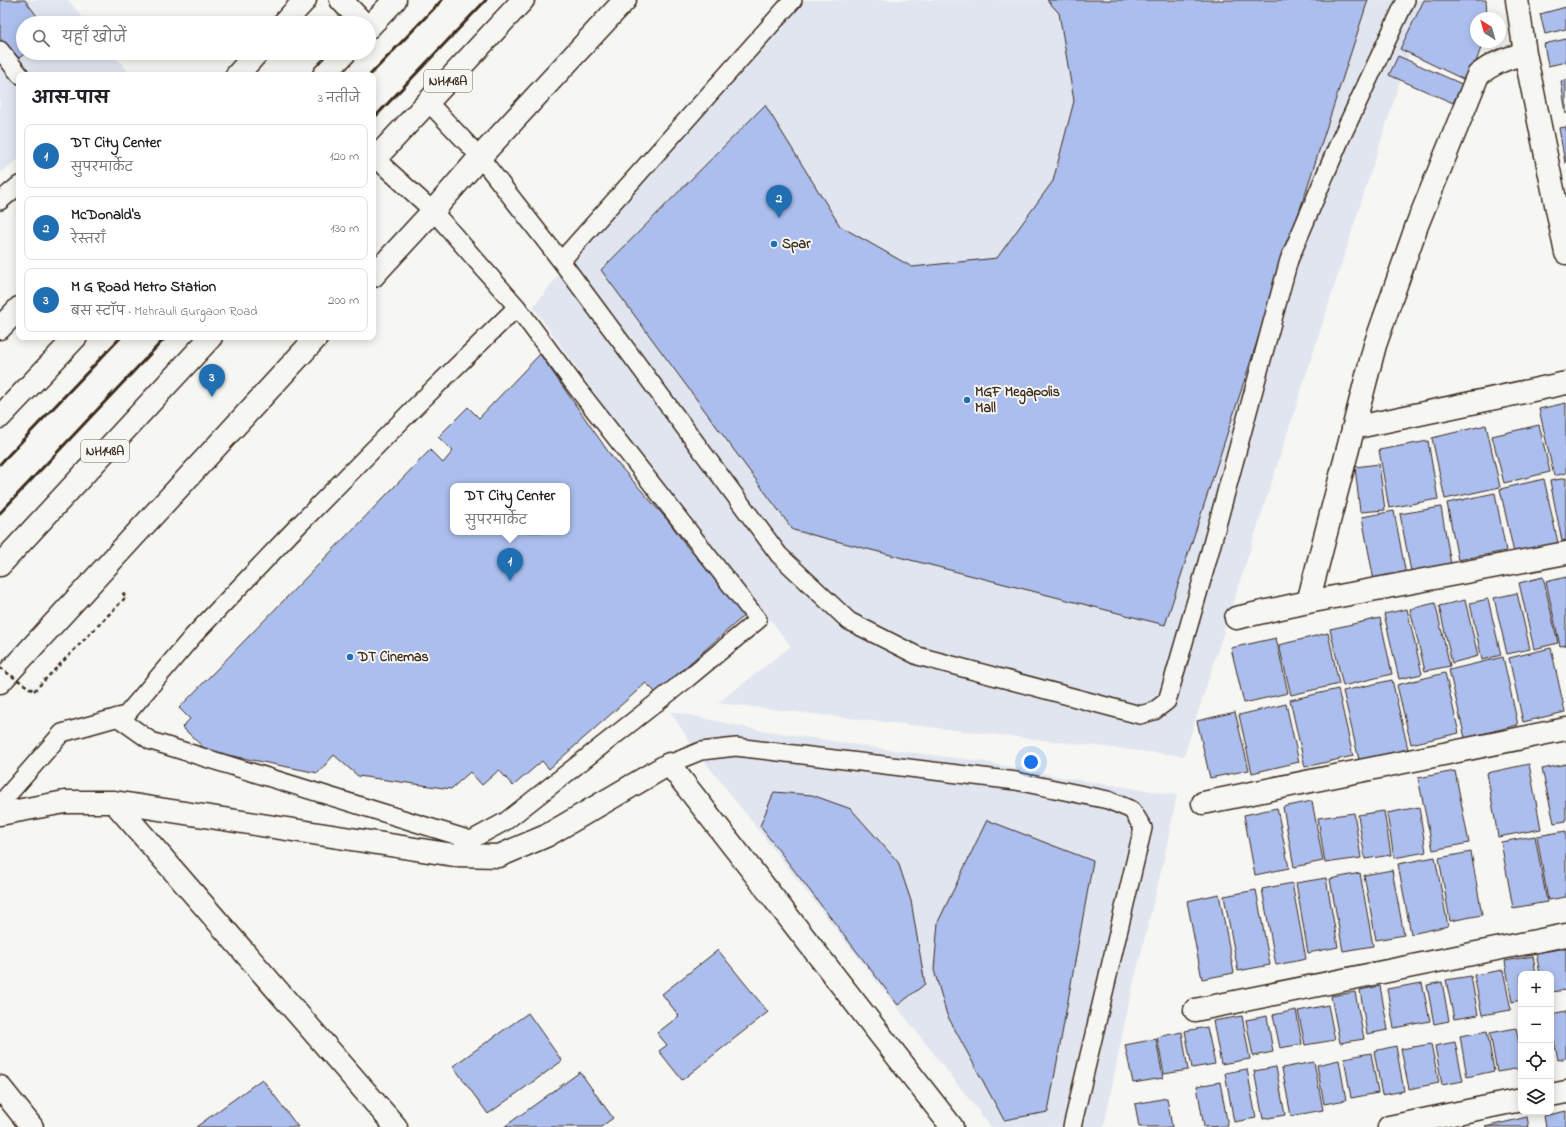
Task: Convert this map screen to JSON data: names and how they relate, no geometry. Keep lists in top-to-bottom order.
{
  "streets": {
    "main road": ["NH148A"]
  },
  "places": ["Spar", "MGF Megapolis Mall", "DT Cinemas"],
  "north": "top left",
  "page": {
    "search": "यहाँ खोजें",
    "heading": ["आस-पास", "3 नतीजे"],
    "list": [
      {
        "mark": "1",
        "name": "DT City Center",
        "note": "सुपरमार्केट",
        "value": "120 m"
      },
      {
        "mark": "2",
        "name": "McDonald's",
        "note": "रेस्तराँ",
        "value": "130 m"
      },
      {
        "mark": "3",
        "name": "M G Road Metro Station",
        "note": "बस स्टॉप · Mehrauli Gurgaon Road",
        "value": "200 m"
      }
    ],
    "pins": ["2", "3", "1"],
    "popup": ["DT City Center", "सुपरमार्केट"],
    "map_buttons": ["+", "−"]
  }
}
